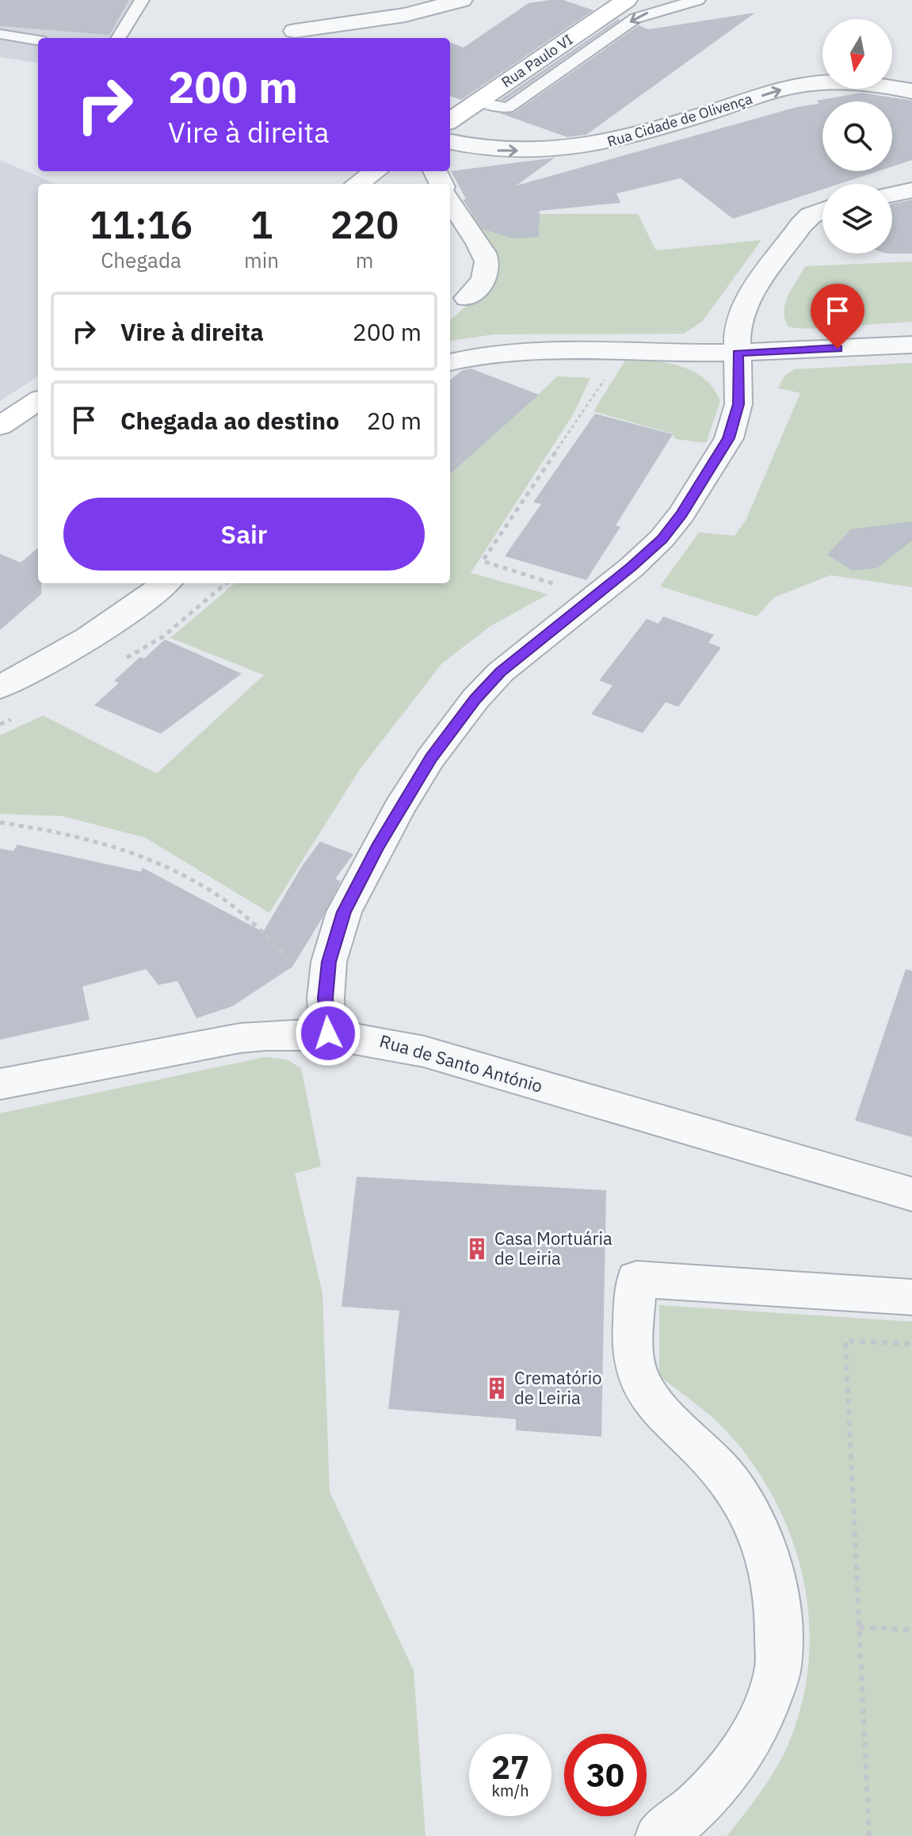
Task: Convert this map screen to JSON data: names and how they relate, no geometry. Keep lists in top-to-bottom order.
{
  "streets": {
    "main road": ["Rua Paulo VI"],
    "street": ["Rua Cidade de Olivença", "Rua de Santo António"]
  },
  "places": {
    "building": ["Casa Mortuária de Leiria", "Crematório de Leiria"]
  },
  "north": "bottom",
  "page": {
    "turn": ["200 m", "Vire à direita"],
    "eta": [
      "11:16",
      "Chegada",
      "1",
      "min",
      "220",
      "m"
    ],
    "list": [
      {
        "name": "Vire à direita",
        "value": "200 m"
      },
      {
        "name": "Chegada ao destino",
        "value": "20 m"
      }
    ],
    "buttons": "Sair",
    "speed": "27 km/h",
    "limit": "30"
  }
}
